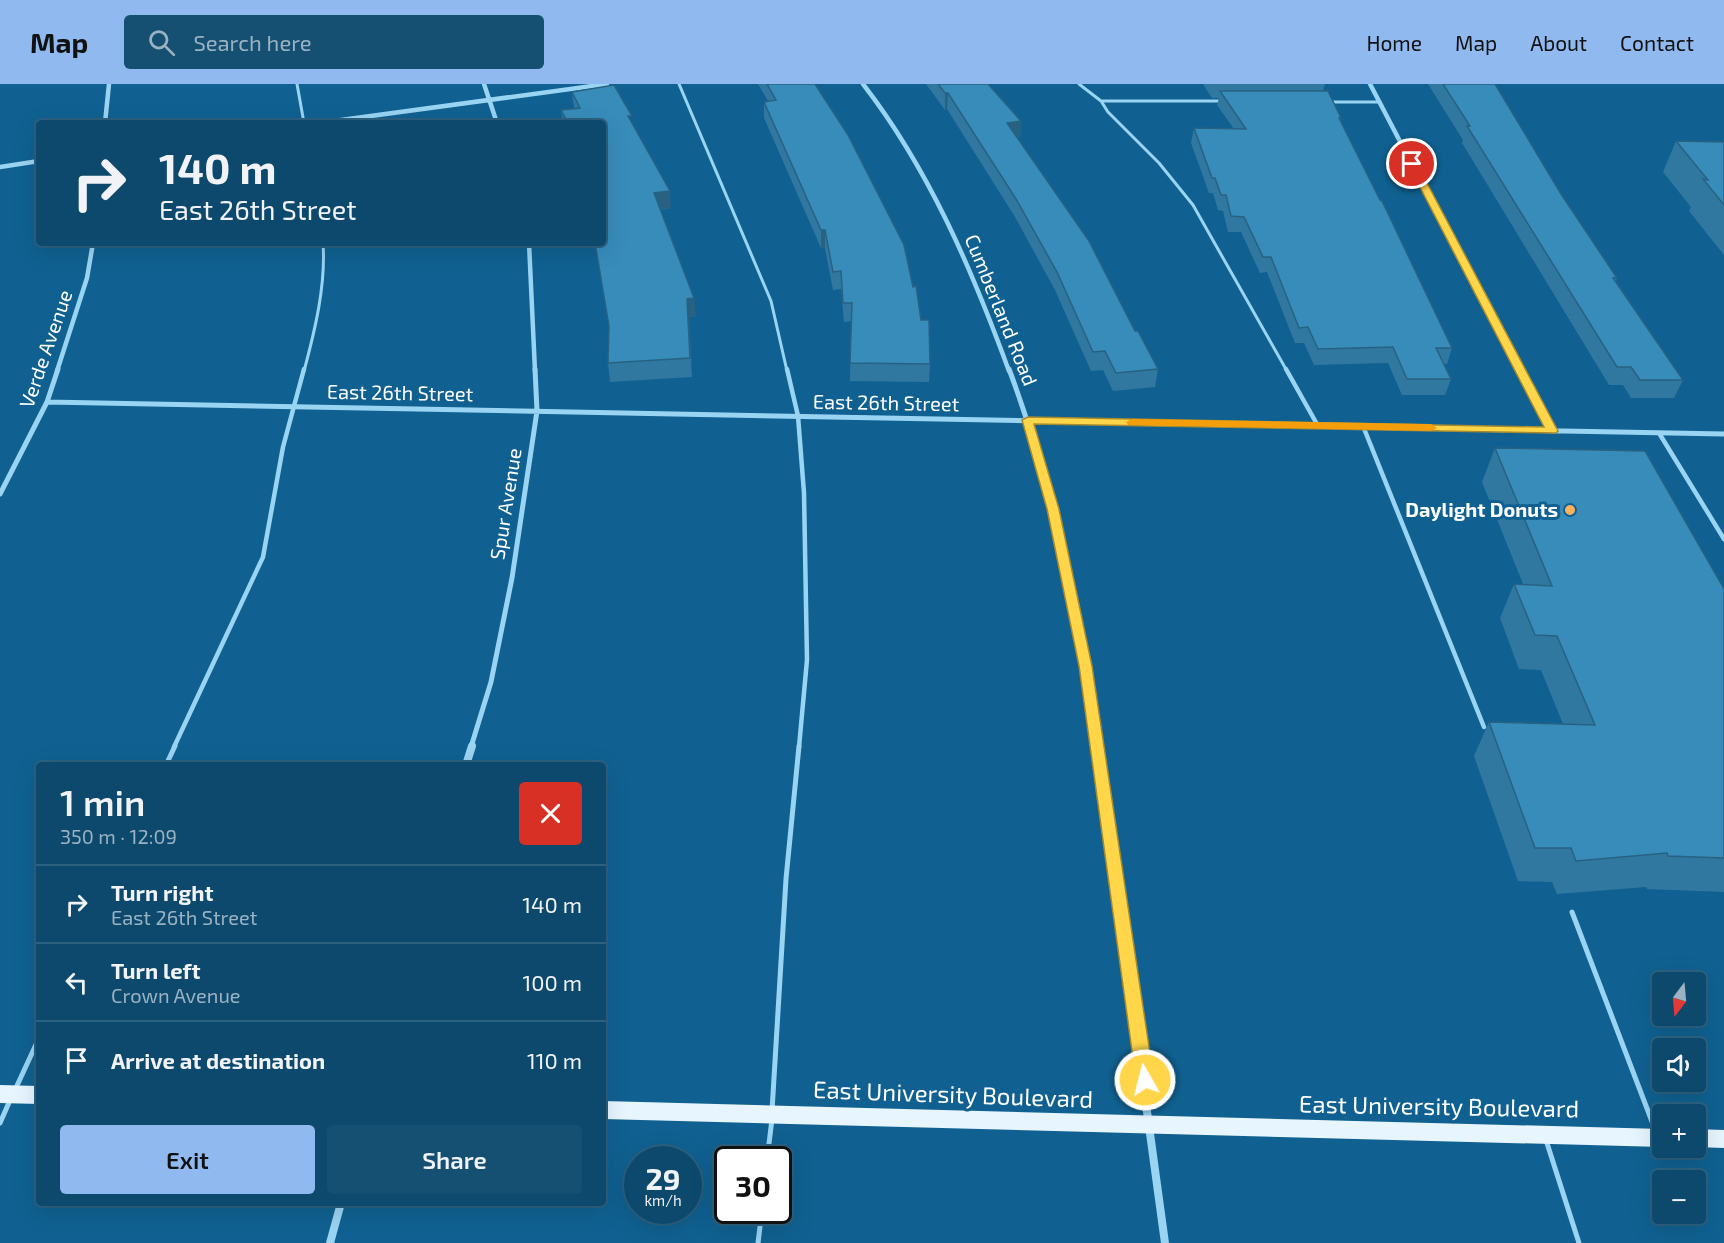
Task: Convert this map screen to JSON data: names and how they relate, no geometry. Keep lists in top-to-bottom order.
{
  "streets": {
    "main road": ["East University Boulevard"],
    "street": [
      "Cumberland Road",
      "Verde Avenue",
      "East 26th Street",
      "Spur Avenue"
    ]
  },
  "crossings": [
    ["Cumberland Road", "East 26th Street"],
    ["Cumberland Road", "East University Boulevard"],
    ["Verde Avenue", "East 26th Street"],
    ["East 26th Street", "Spur Avenue"]
  ],
  "places": ["Daylight Donuts"],
  "north": "bottom",
  "page": {
    "header": "Map",
    "search": "Search here",
    "nav": [
      "Home",
      "Map",
      "About",
      "Contact"
    ],
    "turn": ["140 m", "East 26th Street"],
    "heading": ["1 min", "350 m · 12:09"],
    "list": [
      {
        "name": "Turn right",
        "note": "East 26th Street",
        "value": "140 m"
      },
      {
        "name": "Turn left",
        "note": "Crown Avenue",
        "value": "100 m"
      },
      {
        "name": "Arrive at destination",
        "value": "110 m"
      }
    ],
    "map_buttons": ["+", "−"],
    "buttons": ["Exit", "Share"],
    "speed": "29 km/h",
    "limit": "30"
  }
}
